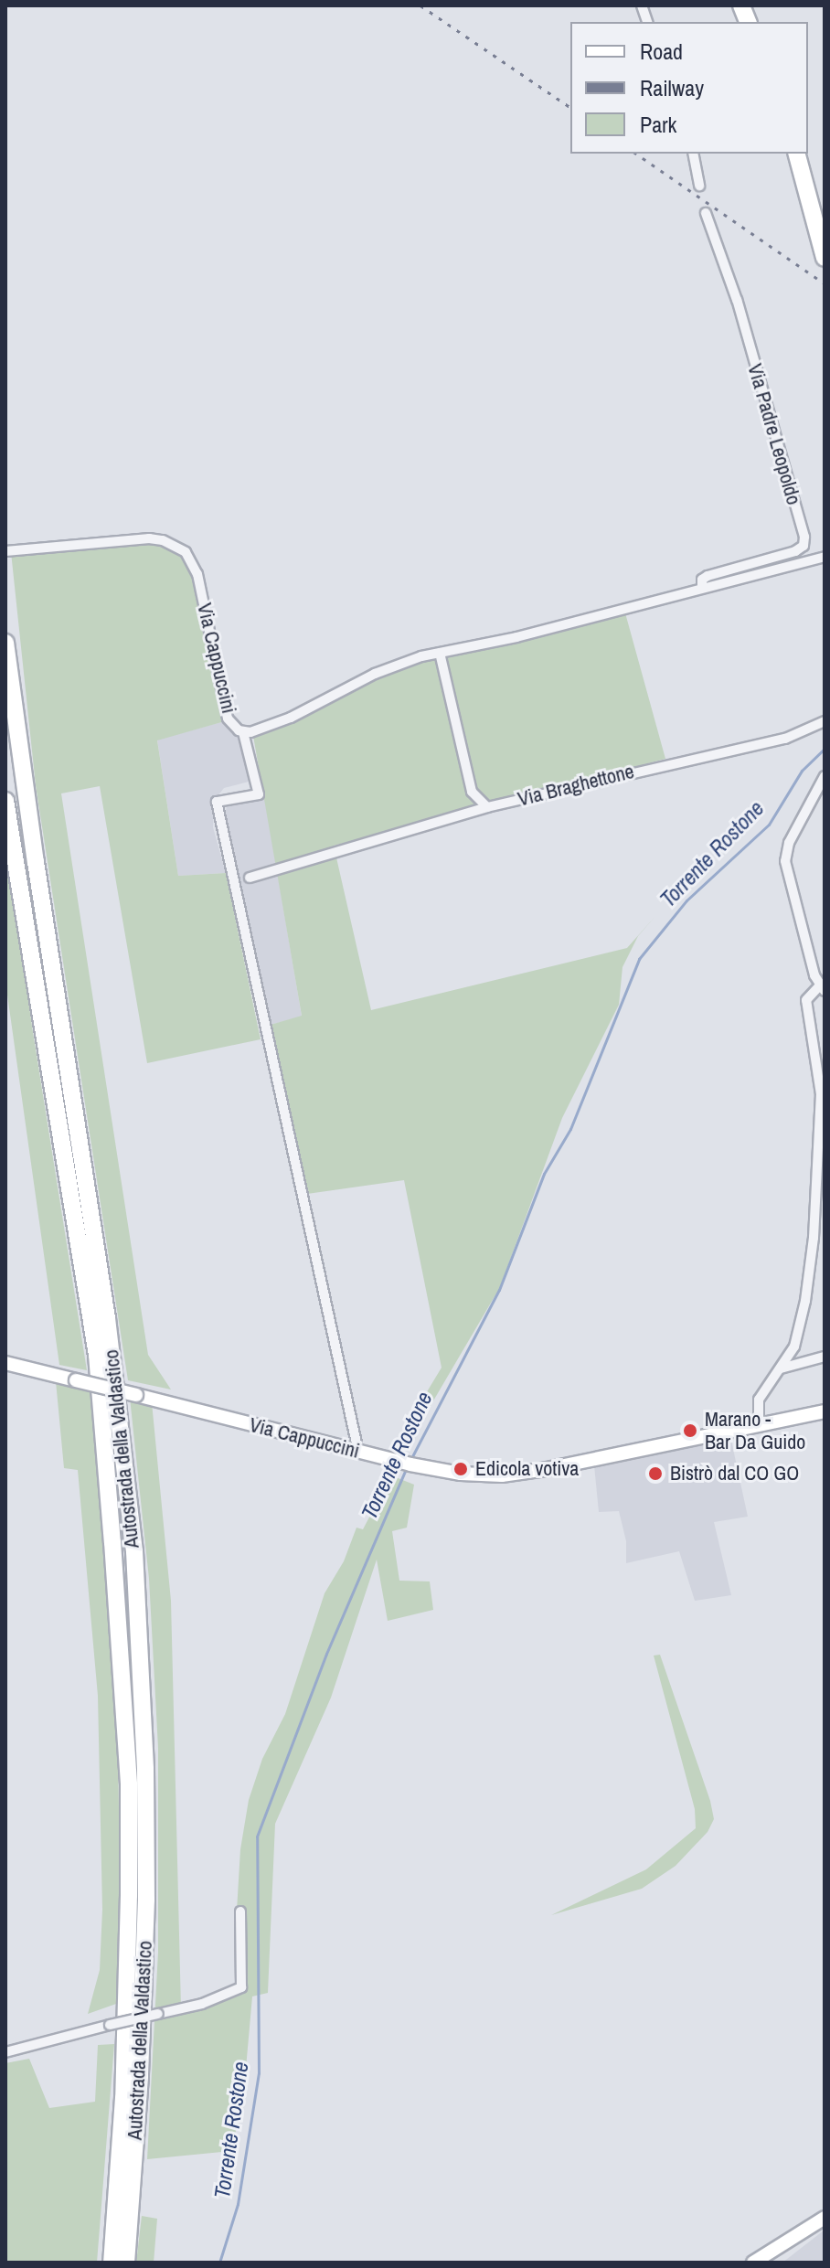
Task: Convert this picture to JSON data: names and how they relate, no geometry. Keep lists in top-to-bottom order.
{
  "streets": {
    "highway": ["Autostrada della Valdastico"],
    "main road": ["Via Cappuccini"],
    "street": ["Via Padre Leopoldo", "Via Braghettone"]
  },
  "crossings": [
    ["Via Padre Leopoldo", "Via Cappuccini"]
  ],
  "water": ["Torrente Rostone"],
  "places": ["Marano - Bar Da Guido", "Edicola votiva", "Bistrò dal CO GO"],
  "legend": ["Road", "Railway", "Park"]
}
